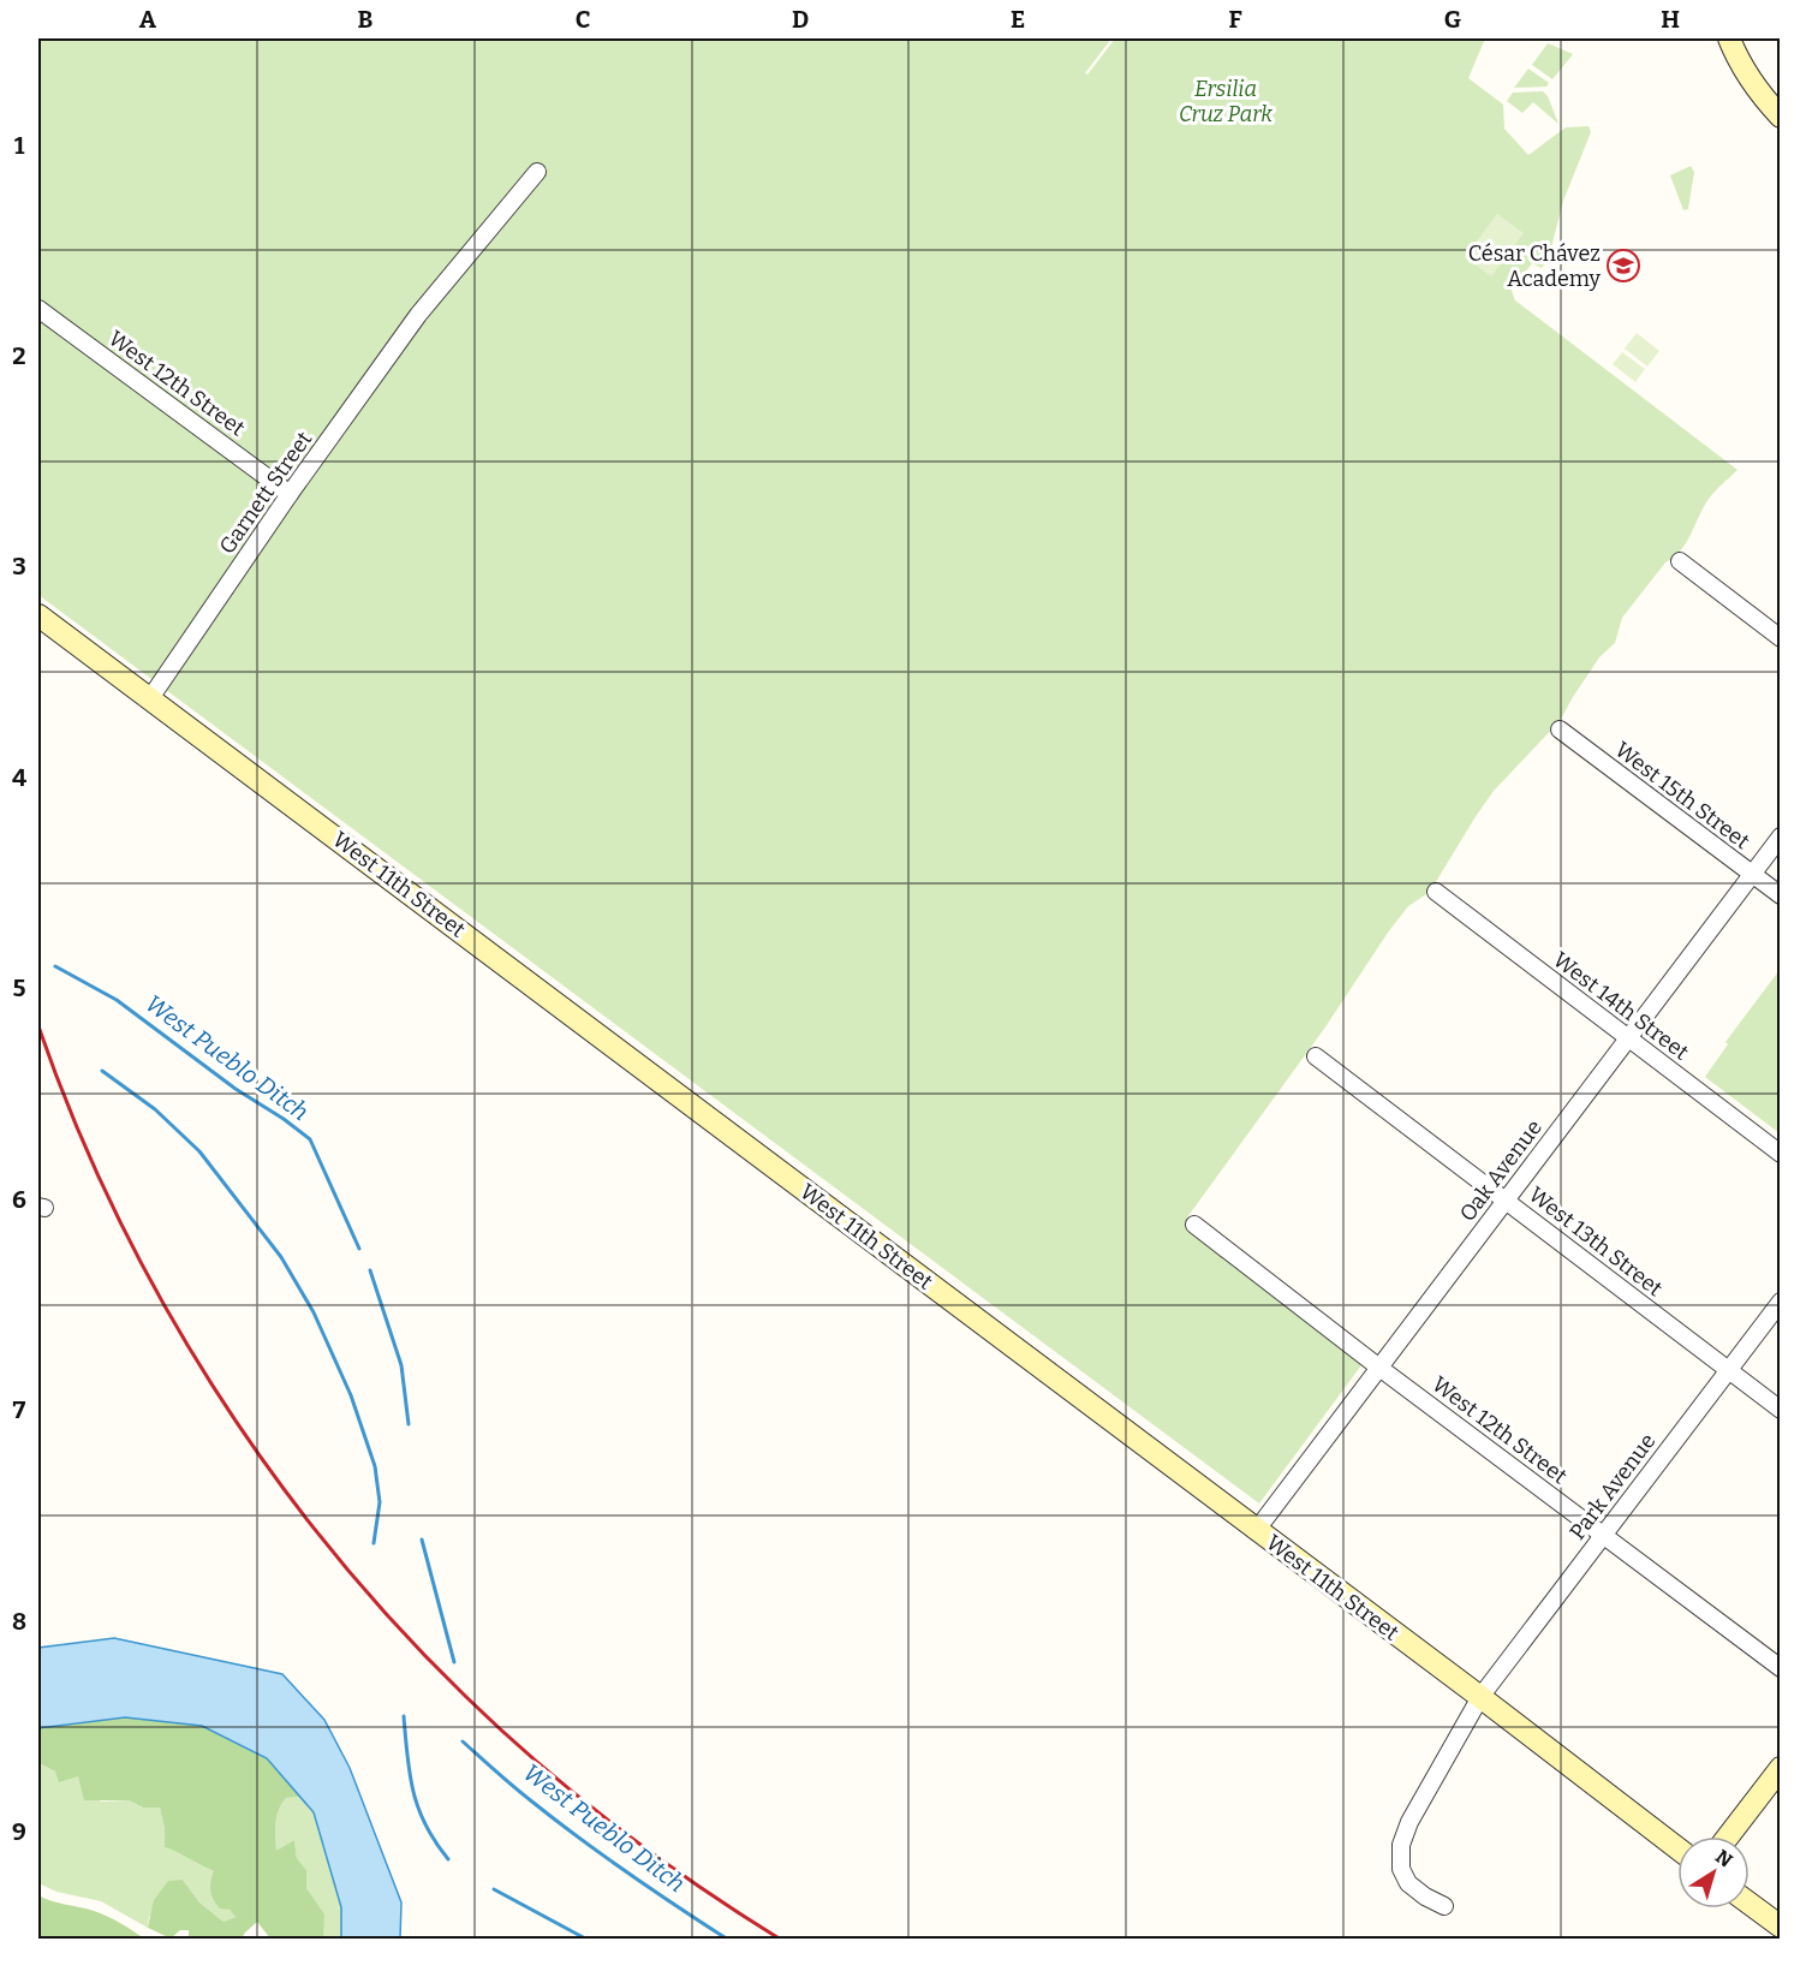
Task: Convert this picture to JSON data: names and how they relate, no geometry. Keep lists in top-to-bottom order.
{
  "streets": {
    "street": [
      "West 12th Street",
      "Garnett Street",
      "West 15th Street",
      "West 11th Street",
      "West 14th Street",
      "Oak Avenue",
      "West 13th Street",
      "Park Avenue"
    ]
  },
  "crossings": [
    ["West 12th Street", "Garnett Street"],
    ["West 12th Street", "Oak Avenue"],
    ["West 12th Street", "Park Avenue"],
    ["Garnett Street", "West 11th Street"],
    ["West 15th Street", "Oak Avenue"],
    ["West 11th Street", "Oak Avenue"],
    ["West 11th Street", "Park Avenue"],
    ["West 14th Street", "Oak Avenue"],
    ["Oak Avenue", "West 13th Street"],
    ["West 13th Street", "Park Avenue"]
  ],
  "water": ["West Pueblo Ditch"],
  "parks": ["Ersilia Cruz Park"],
  "places": {
    "school or university": ["César Chávez Academy"]
  },
  "north": "top right",
  "grid": {
    "columns": [
      "A",
      "B",
      "C",
      "D",
      "E",
      "F",
      "G",
      "H"
    ],
    "rows": [
      "1",
      "2",
      "3",
      "4",
      "5",
      "6",
      "7",
      "8",
      "9"
    ]
  }
}
